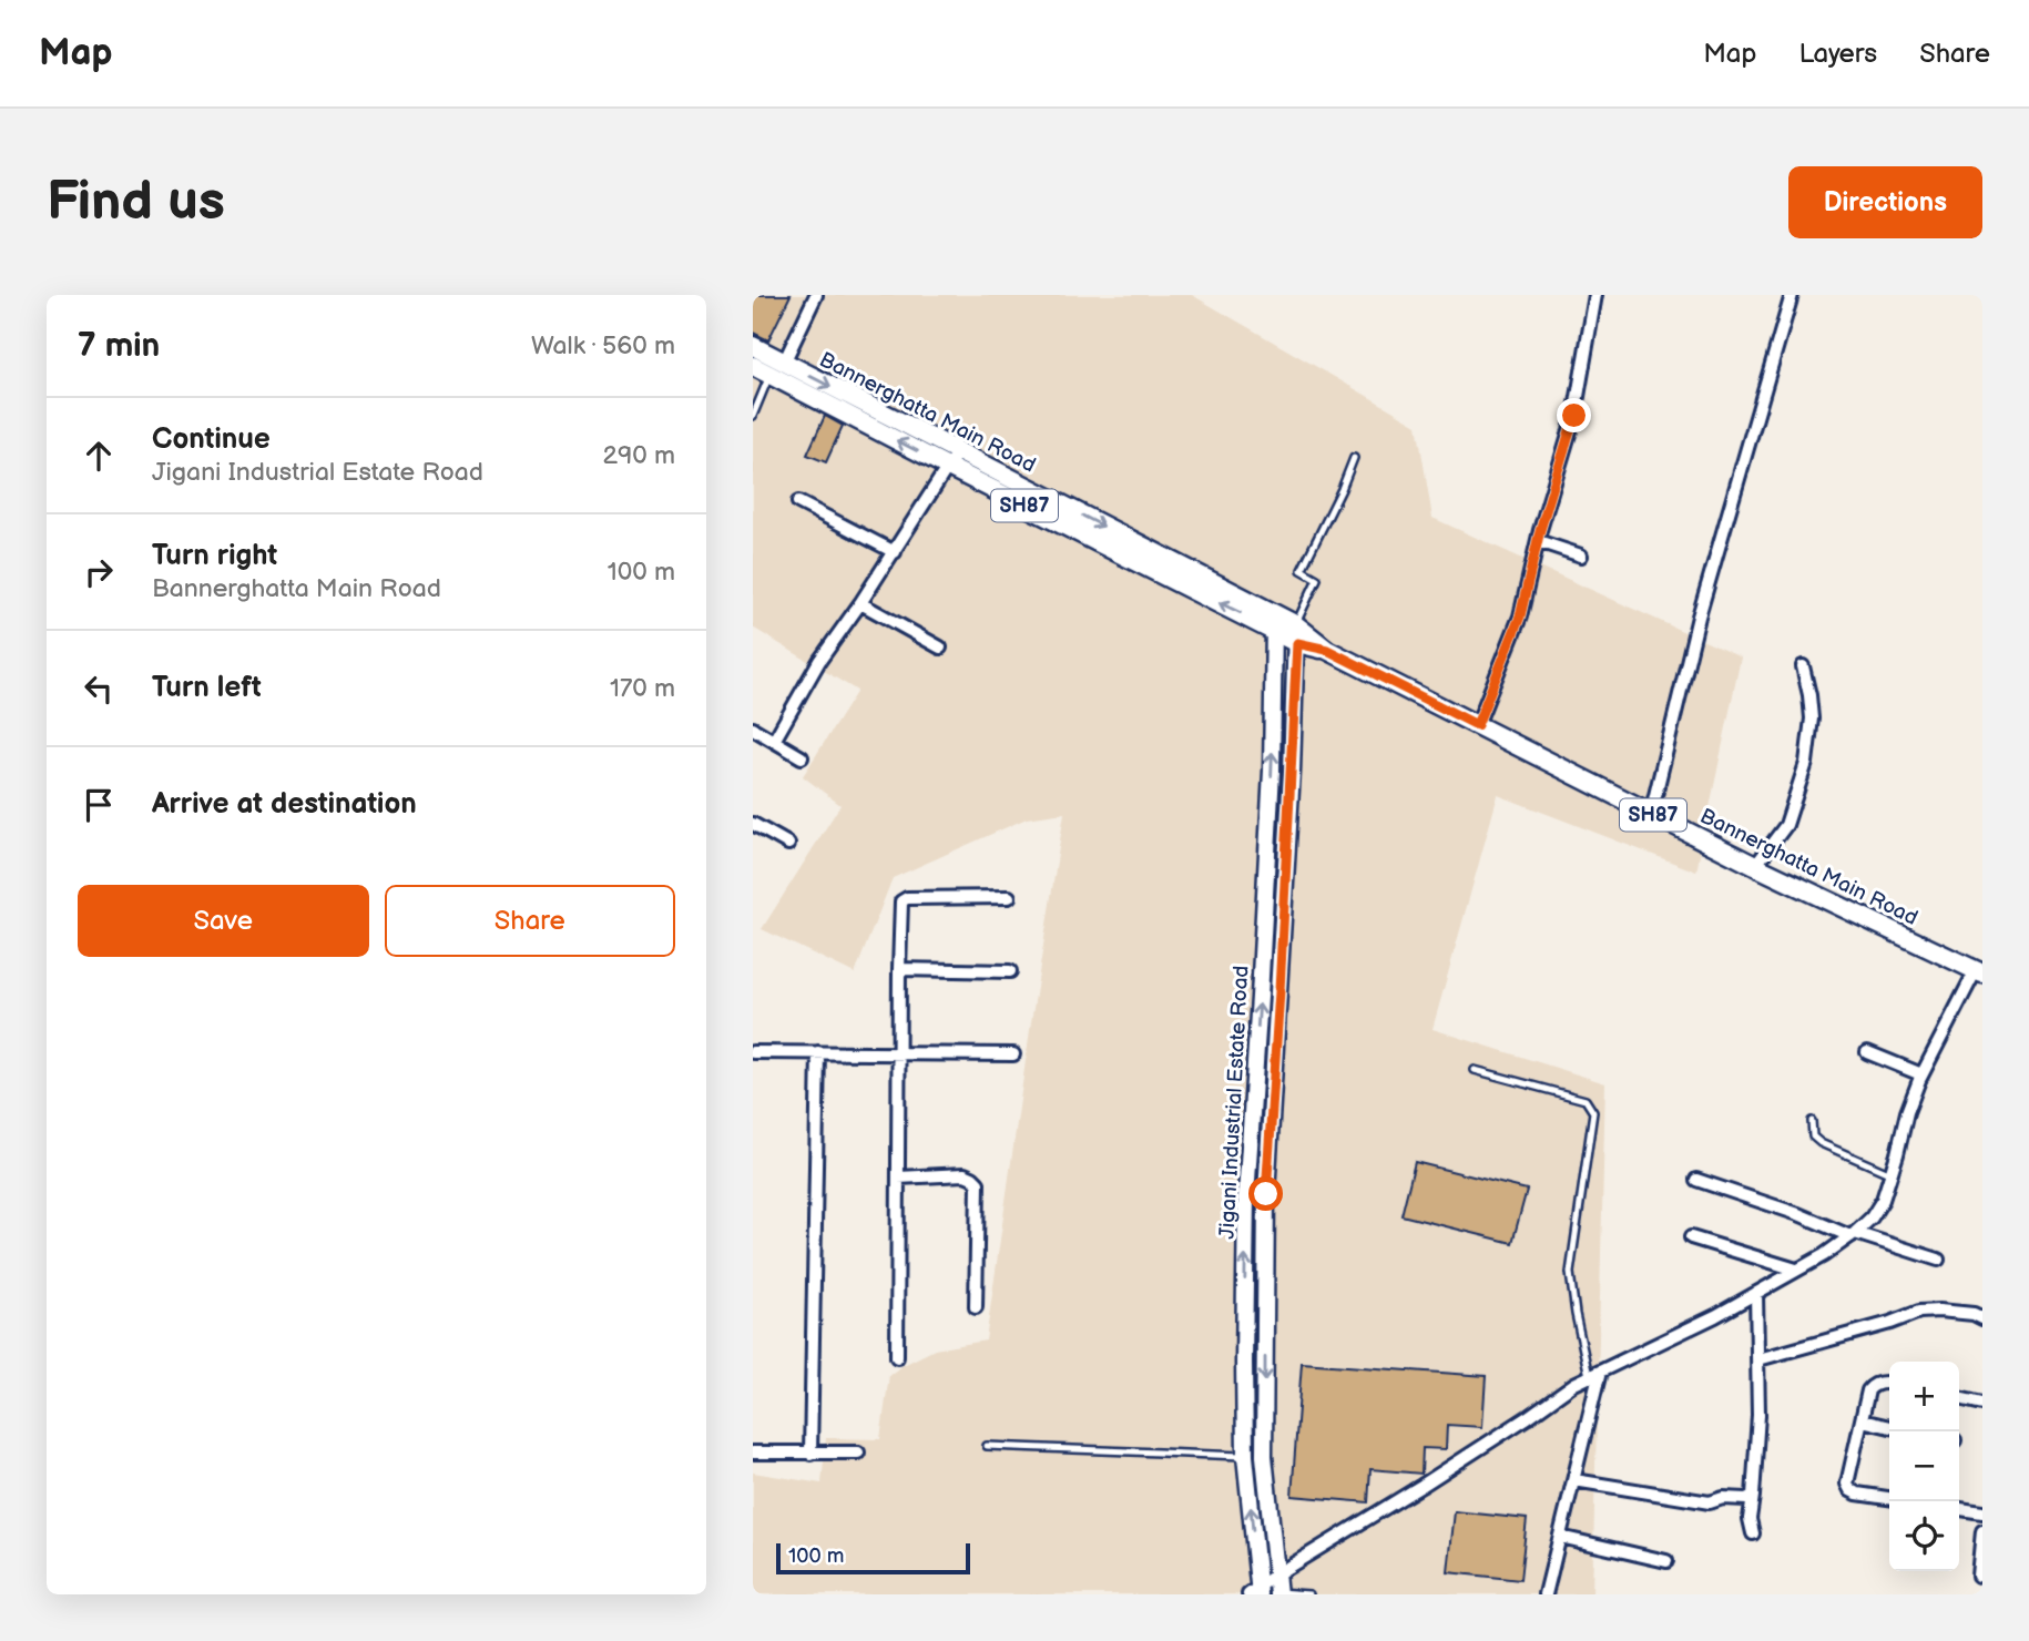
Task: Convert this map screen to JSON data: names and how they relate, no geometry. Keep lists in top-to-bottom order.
{
  "streets": {
    "main road": ["Bannerghatta Main Road", "SH87", "Jigani Industrial Estate Road"]
  },
  "crossings": [
    ["Bannerghatta Main Road", "Jigani Industrial Estate Road"]
  ],
  "scale_bar": "100 m",
  "page": {
    "header": "Map",
    "nav": ["Map", "Layers", "Share"],
    "buttons": [
      "Directions",
      ["Save", "Share"]
    ],
    "title": "Find us",
    "heading": ["7 min", "Walk · 560 m"],
    "list": [
      ["Continue", "Jigani Industrial Estate Road", "290 m"],
      ["Turn right", "Bannerghatta Main Road", "100 m"],
      ["Turn left", "170 m"],
      "Arrive at destination"
    ],
    "map_buttons": ["+", "−"],
    "scale": "100 m"
  }
}
